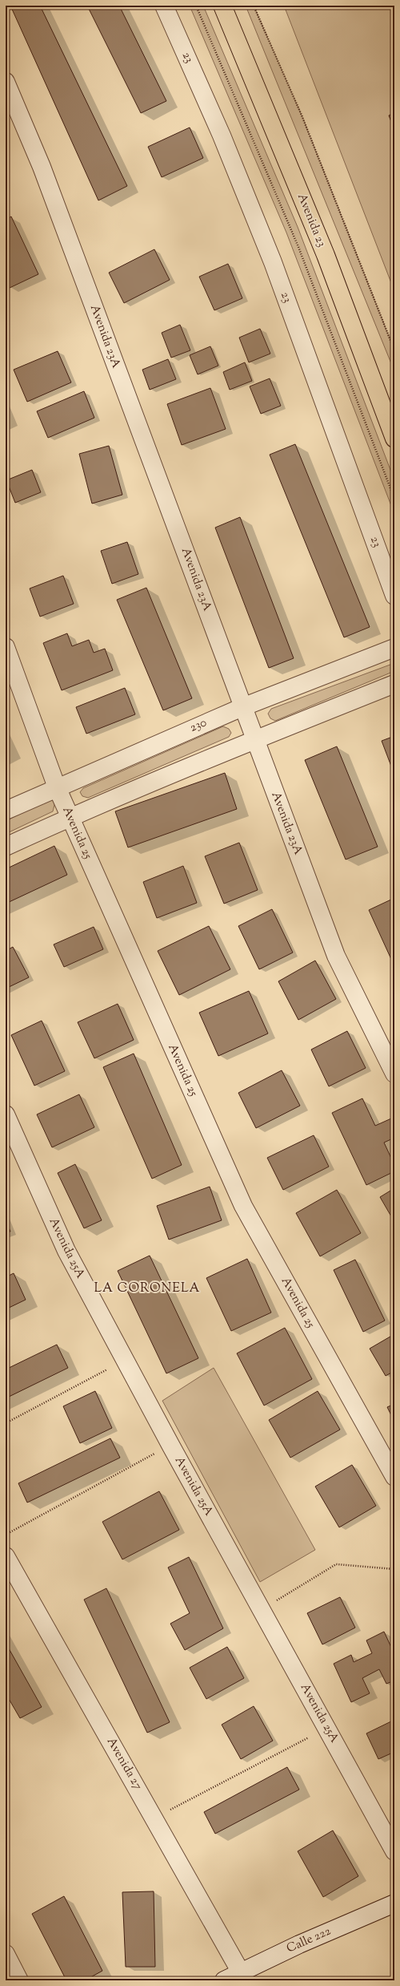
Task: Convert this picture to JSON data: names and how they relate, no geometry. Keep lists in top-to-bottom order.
{
  "streets": {
    "main road": ["Avenida 23"],
    "street": [
      "23",
      "Avenida 23A",
      "230",
      "Avenida 25",
      "Avenida 25A",
      "Avenida 27",
      "Calle 222"
    ]
  },
  "crossings": [
    ["Avenida 23A", "230"],
    ["230", "Avenida 25"],
    ["Avenida 27", "Calle 222"]
  ],
  "districts": ["LA CORONELA"]
}
